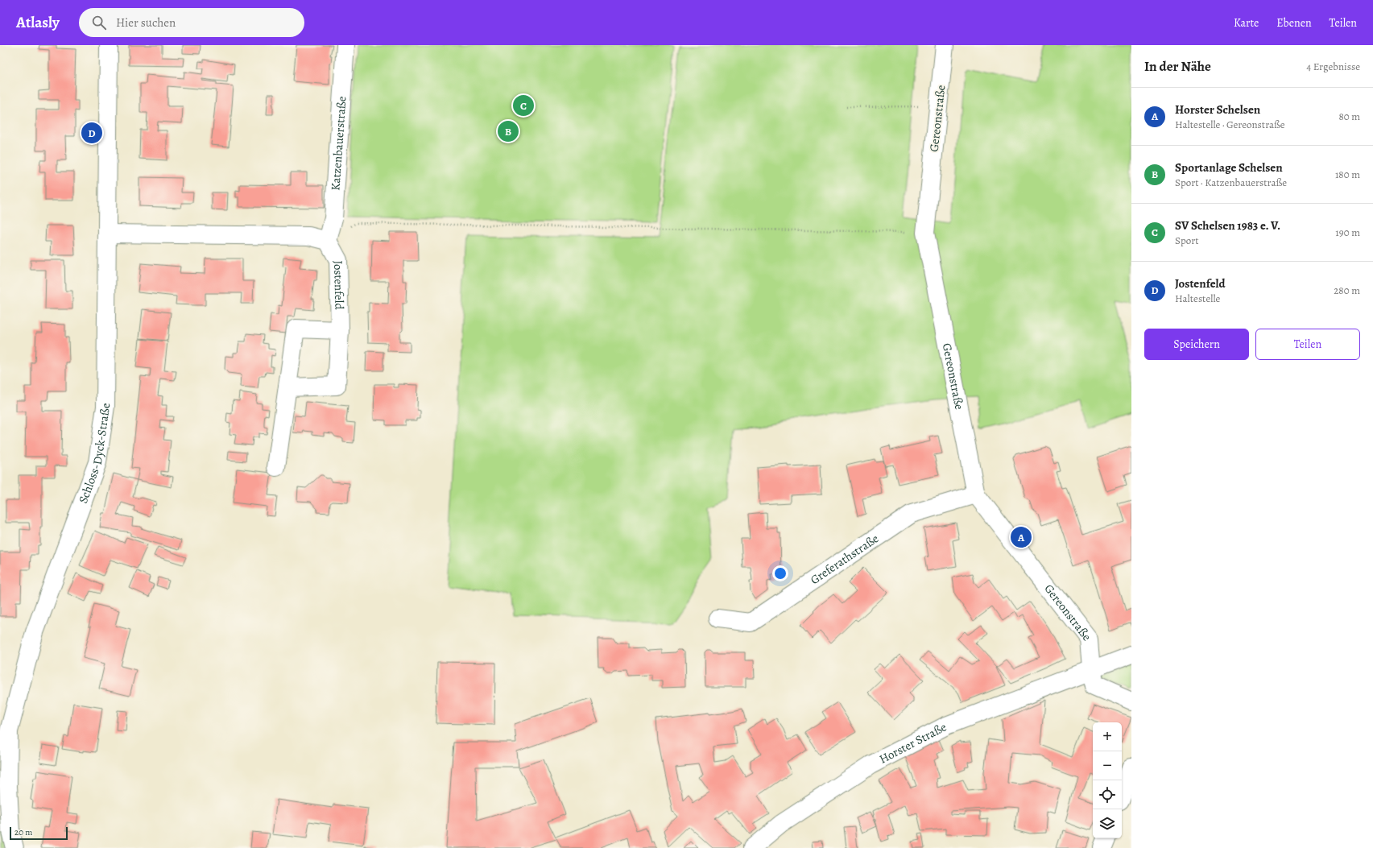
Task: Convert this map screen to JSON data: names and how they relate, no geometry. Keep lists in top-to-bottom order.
{
  "streets": {
    "street": [
      "Gereonstraße",
      "Katzenbauerstraße",
      "Jostenfeld",
      "Schloss-Dyck-Straße",
      "Greferathstraße",
      "Horster Straße"
    ]
  },
  "crossings": [
    ["Gereonstraße", "Greferathstraße"],
    ["Gereonstraße", "Horster Straße"],
    ["Katzenbauerstraße", "Jostenfeld"]
  ],
  "scale_bar": "20 m",
  "page": {
    "header": "Atlasly",
    "search": "Hier suchen",
    "nav": ["Karte", "Ebenen", "Teilen"],
    "heading": ["In der Nähe", "4 Ergebnisse"],
    "list": [
      {
        "mark": "A",
        "name": "Horster Schelsen",
        "note": "Haltestelle · Gereonstraße",
        "value": "80 m"
      },
      {
        "mark": "B",
        "name": "Sportanlage Schelsen",
        "note": "Sport · Katzenbauerstraße",
        "value": "180 m"
      },
      {
        "mark": "C",
        "name": "SV Schelsen 1983 e. V.",
        "note": "Sport",
        "value": "190 m"
      },
      {
        "mark": "D",
        "name": "Jostenfeld",
        "note": "Haltestelle",
        "value": "280 m"
      }
    ],
    "pins": [
      "C",
      "B",
      "D",
      "A"
    ],
    "buttons": ["Speichern", "Teilen"],
    "map_buttons": ["+", "−"],
    "scale": "20 m"
  }
}
